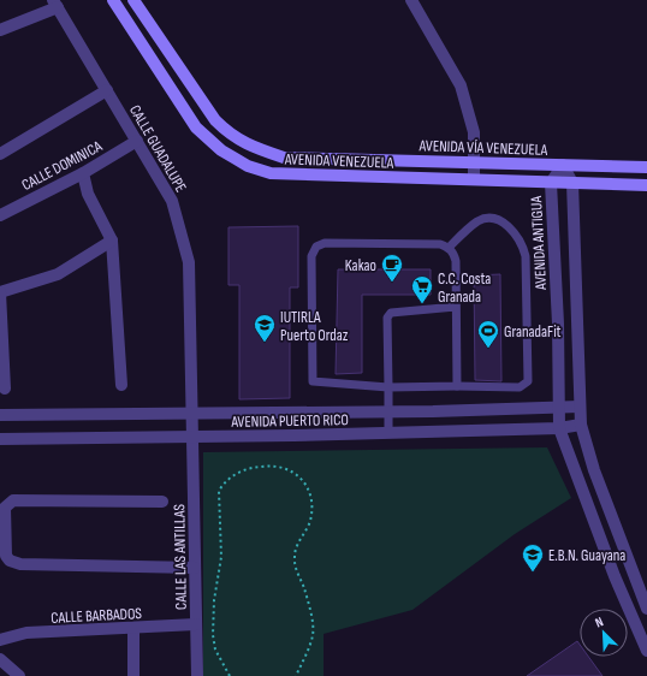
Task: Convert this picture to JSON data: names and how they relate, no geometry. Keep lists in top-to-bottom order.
{
  "streets": {
    "street": [
      "AVENIDA VÍA VENEZUELA",
      "CALLE GUADALUPE",
      "AVENIDA VENEZUELA",
      "CALLE DOMINICA",
      "AVENIDA ANTIGUA",
      "AVENIDA PUERTO RICO",
      "CALLE LAS ANTILLAS",
      "CALLE BARBADOS"
    ]
  },
  "crossings": [
    ["AVENIDA VÍA VENEZUELA", "AVENIDA ANTIGUA"],
    ["CALLE GUADALUPE", "CALLE DOMINICA"],
    ["CALLE GUADALUPE", "AVENIDA PUERTO RICO"],
    ["CALLE GUADALUPE", "CALLE LAS ANTILLAS"],
    ["AVENIDA VENEZUELA", "AVENIDA ANTIGUA"],
    ["AVENIDA ANTIGUA", "AVENIDA PUERTO RICO"],
    ["AVENIDA PUERTO RICO", "CALLE LAS ANTILLAS"],
    ["CALLE LAS ANTILLAS", "CALLE BARBADOS"]
  ],
  "places": {
    "cafe": ["Kakao"],
    "supermarket": ["C.C. Costa Granada"],
    "school or university": ["IUTIRLA Puerto Ordaz", "E.B.N. Guayana"],
    "sports": ["GranadaFit"]
  },
  "north": "top left"
}
